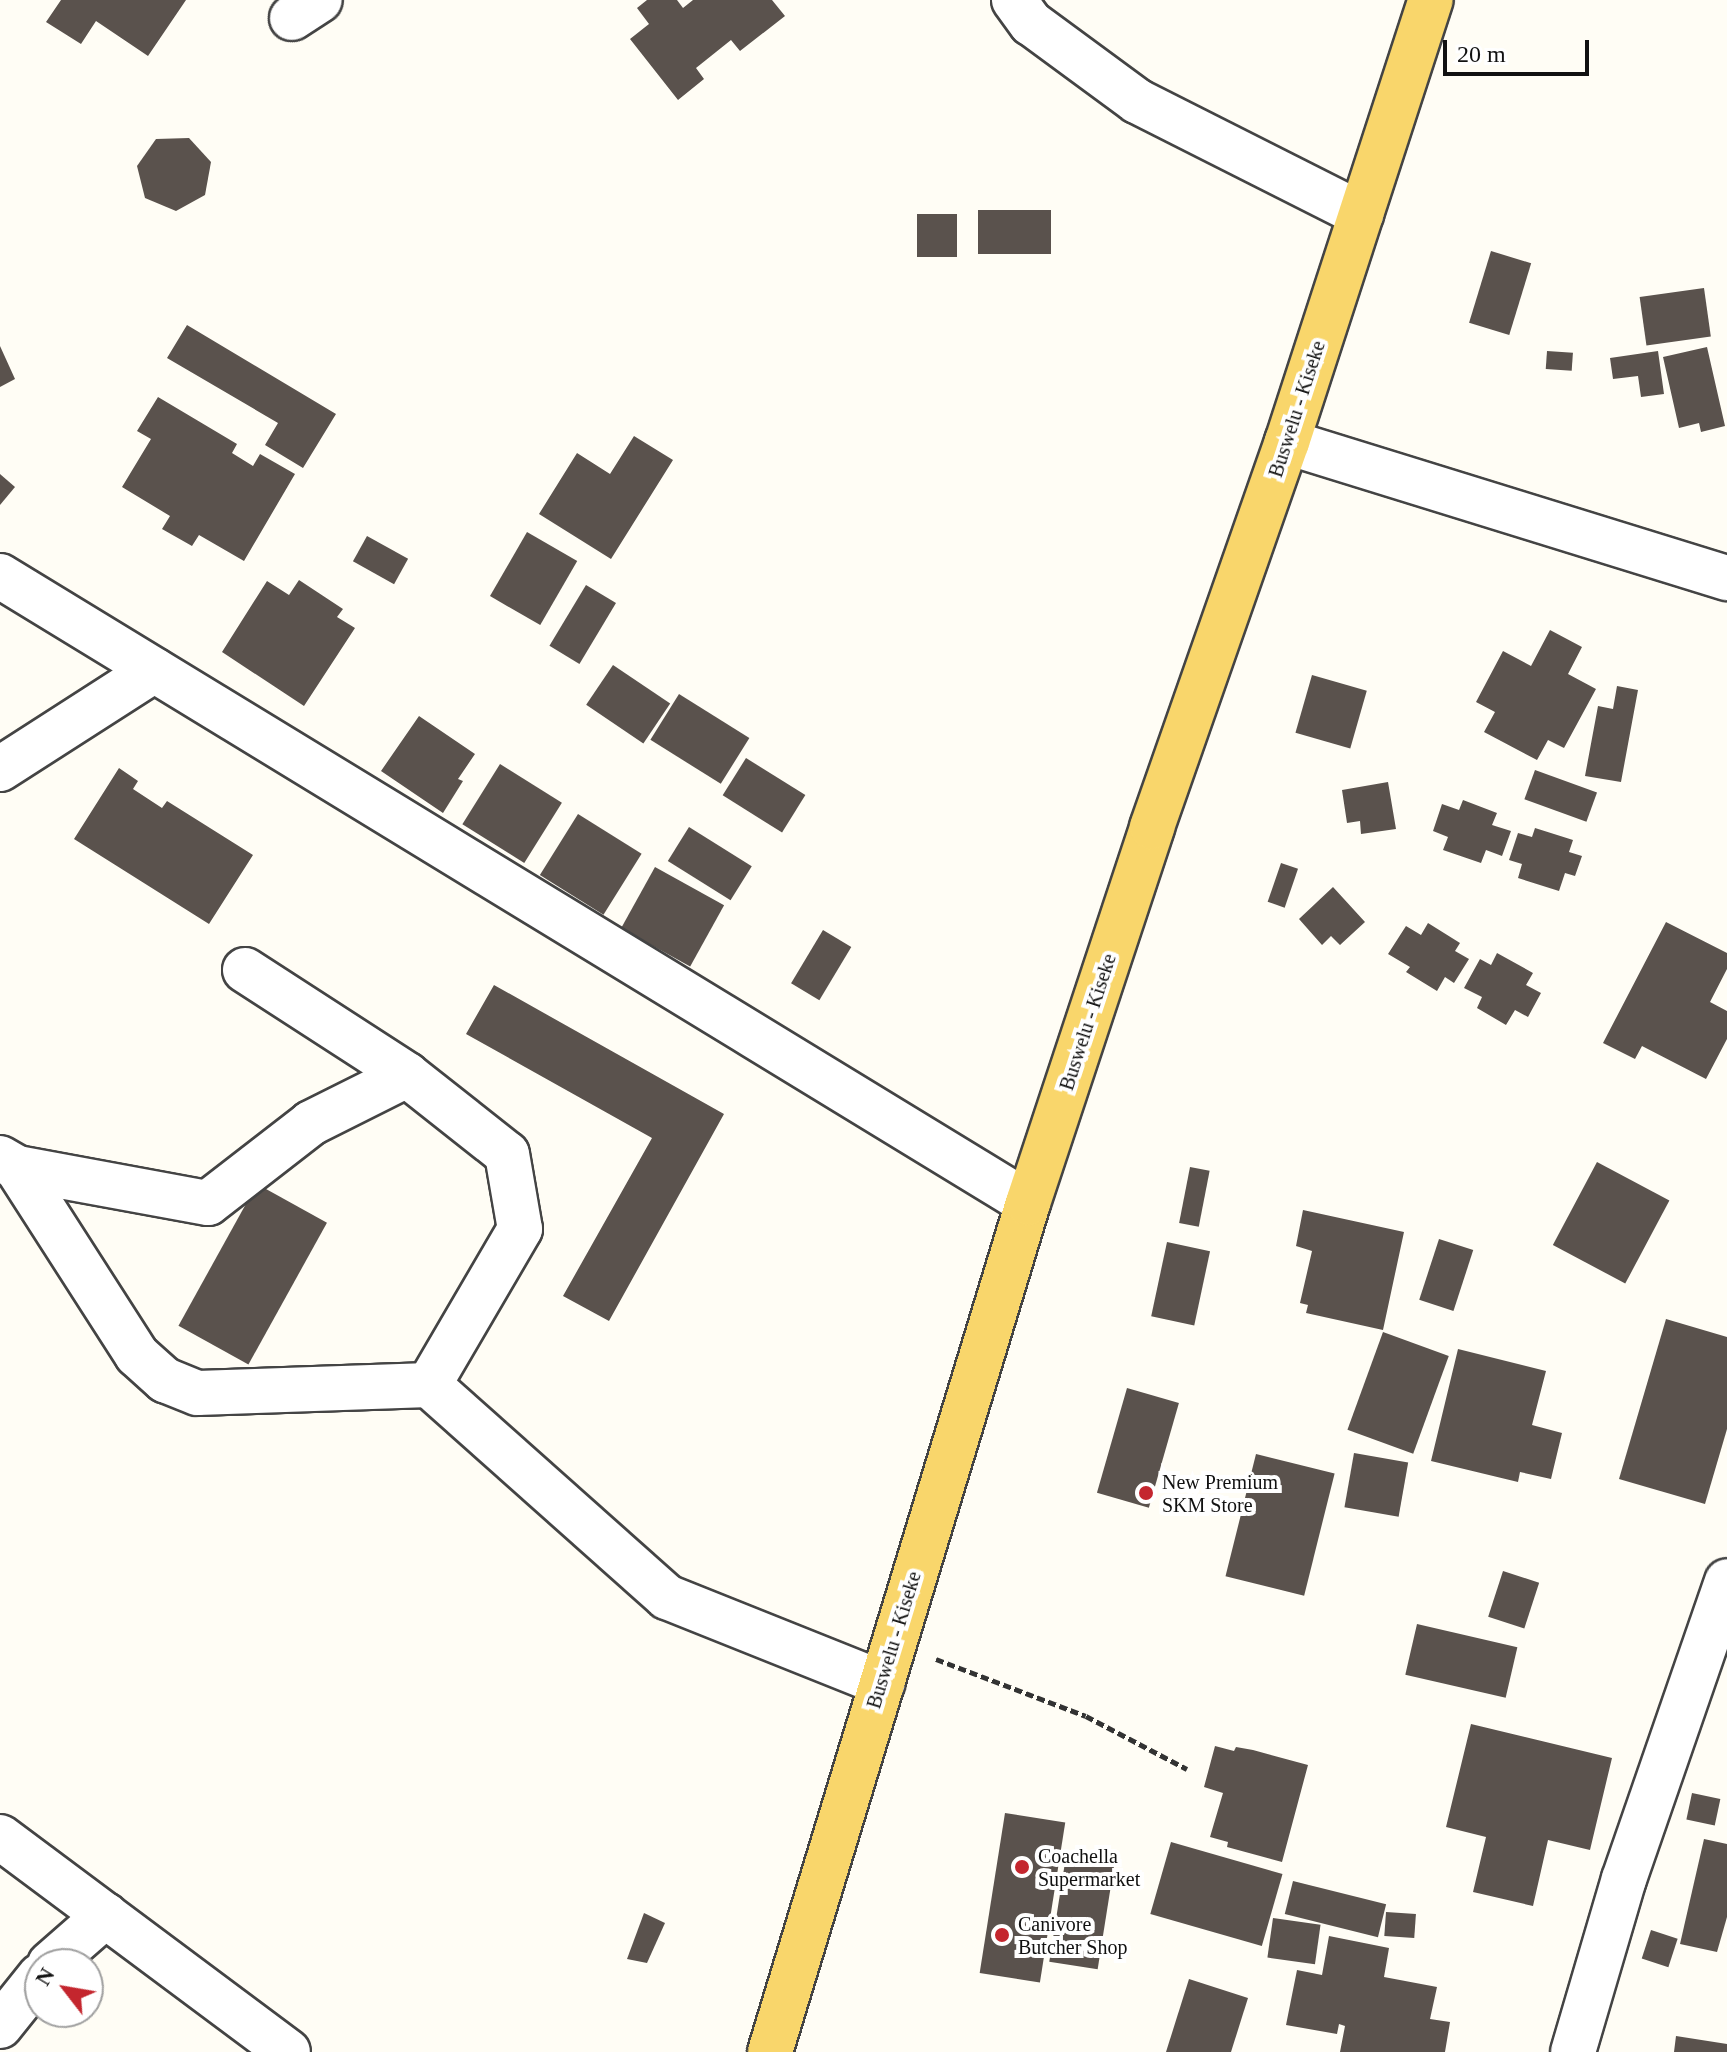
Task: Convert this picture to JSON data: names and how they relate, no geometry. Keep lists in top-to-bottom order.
{
  "streets": {
    "main road": ["Buswelu - Kiseke"]
  },
  "places": ["New Premium SKM Store", "Coachella Supermarket", "Canivore Butcher Shop"],
  "scale_bar": "20 m",
  "north": "top left"
}
